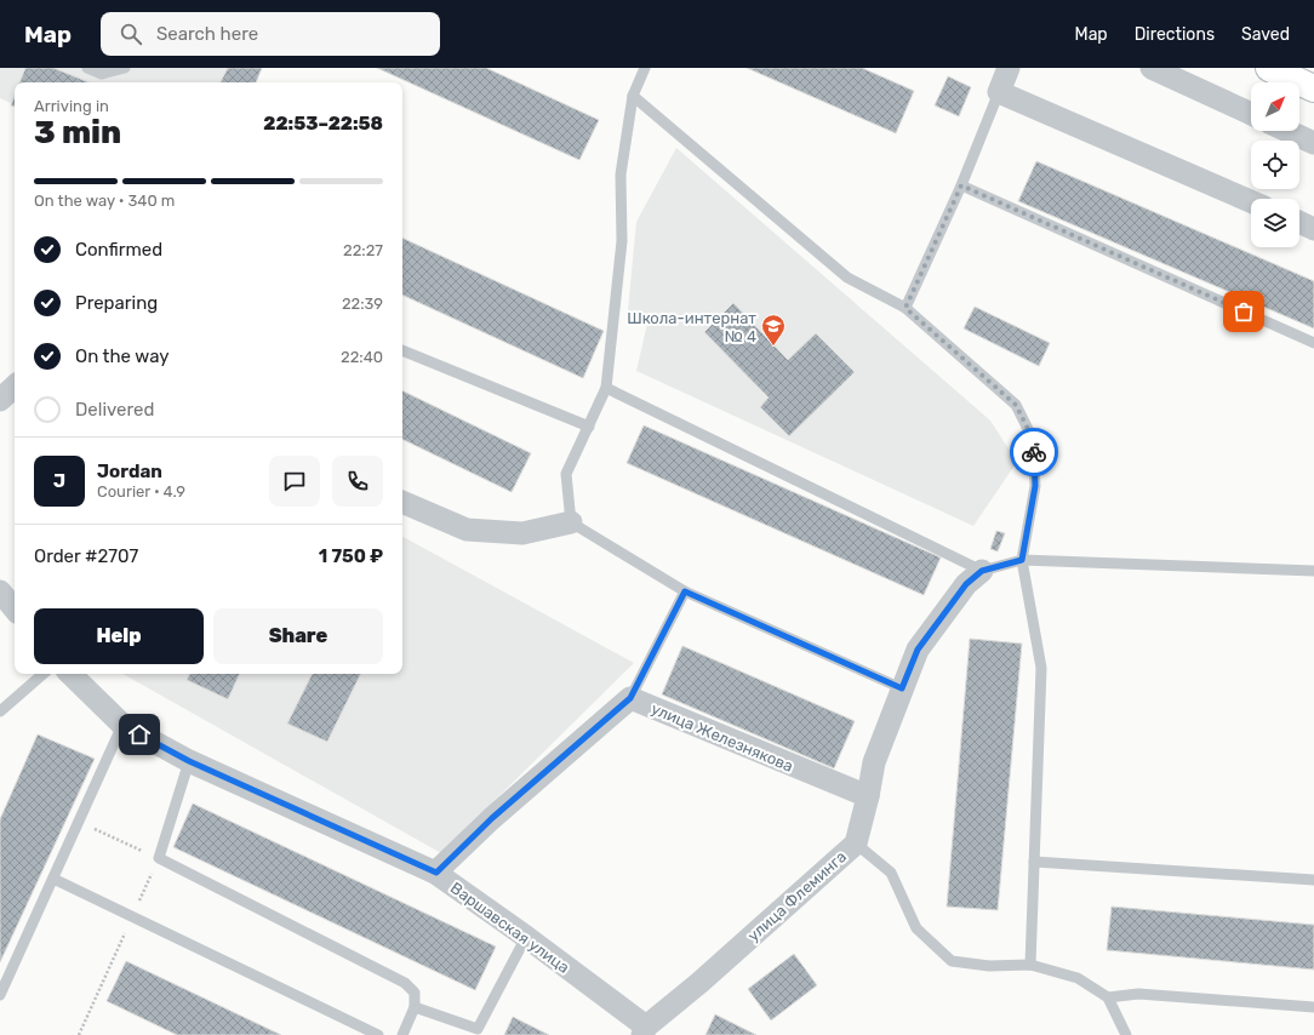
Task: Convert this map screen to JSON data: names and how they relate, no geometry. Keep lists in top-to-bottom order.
{
  "streets": {
    "street": ["улица Железнякова", "улица Флеминга", "Варшавская улица"]
  },
  "crossings": [
    ["улица Железнякова", "улица Флеминга"],
    ["улица Железнякова", "Варшавская улица"],
    ["улица Флеминга", "Варшавская улица"]
  ],
  "places": {
    "school or university": ["Школа-интернат № 4"]
  },
  "north": "top right",
  "page": {
    "header": "Map",
    "search": "Search here",
    "nav": ["Map", "Directions", "Saved"],
    "heading": ["3 min", "Arriving in", "22:53–22:58"],
    "panel": [
      "Jordan",
      "Courier · 4.9",
      "Order #2707",
      "1 750 ₽"
    ],
    "bar": "On the way · 340 m",
    "list": [
      ["Confirmed", "22:27"],
      ["Preparing", "22:39"],
      ["On the way", "22:40"],
      "Delivered"
    ],
    "round": "J",
    "buttons": ["Help", "Share"]
  }
}
